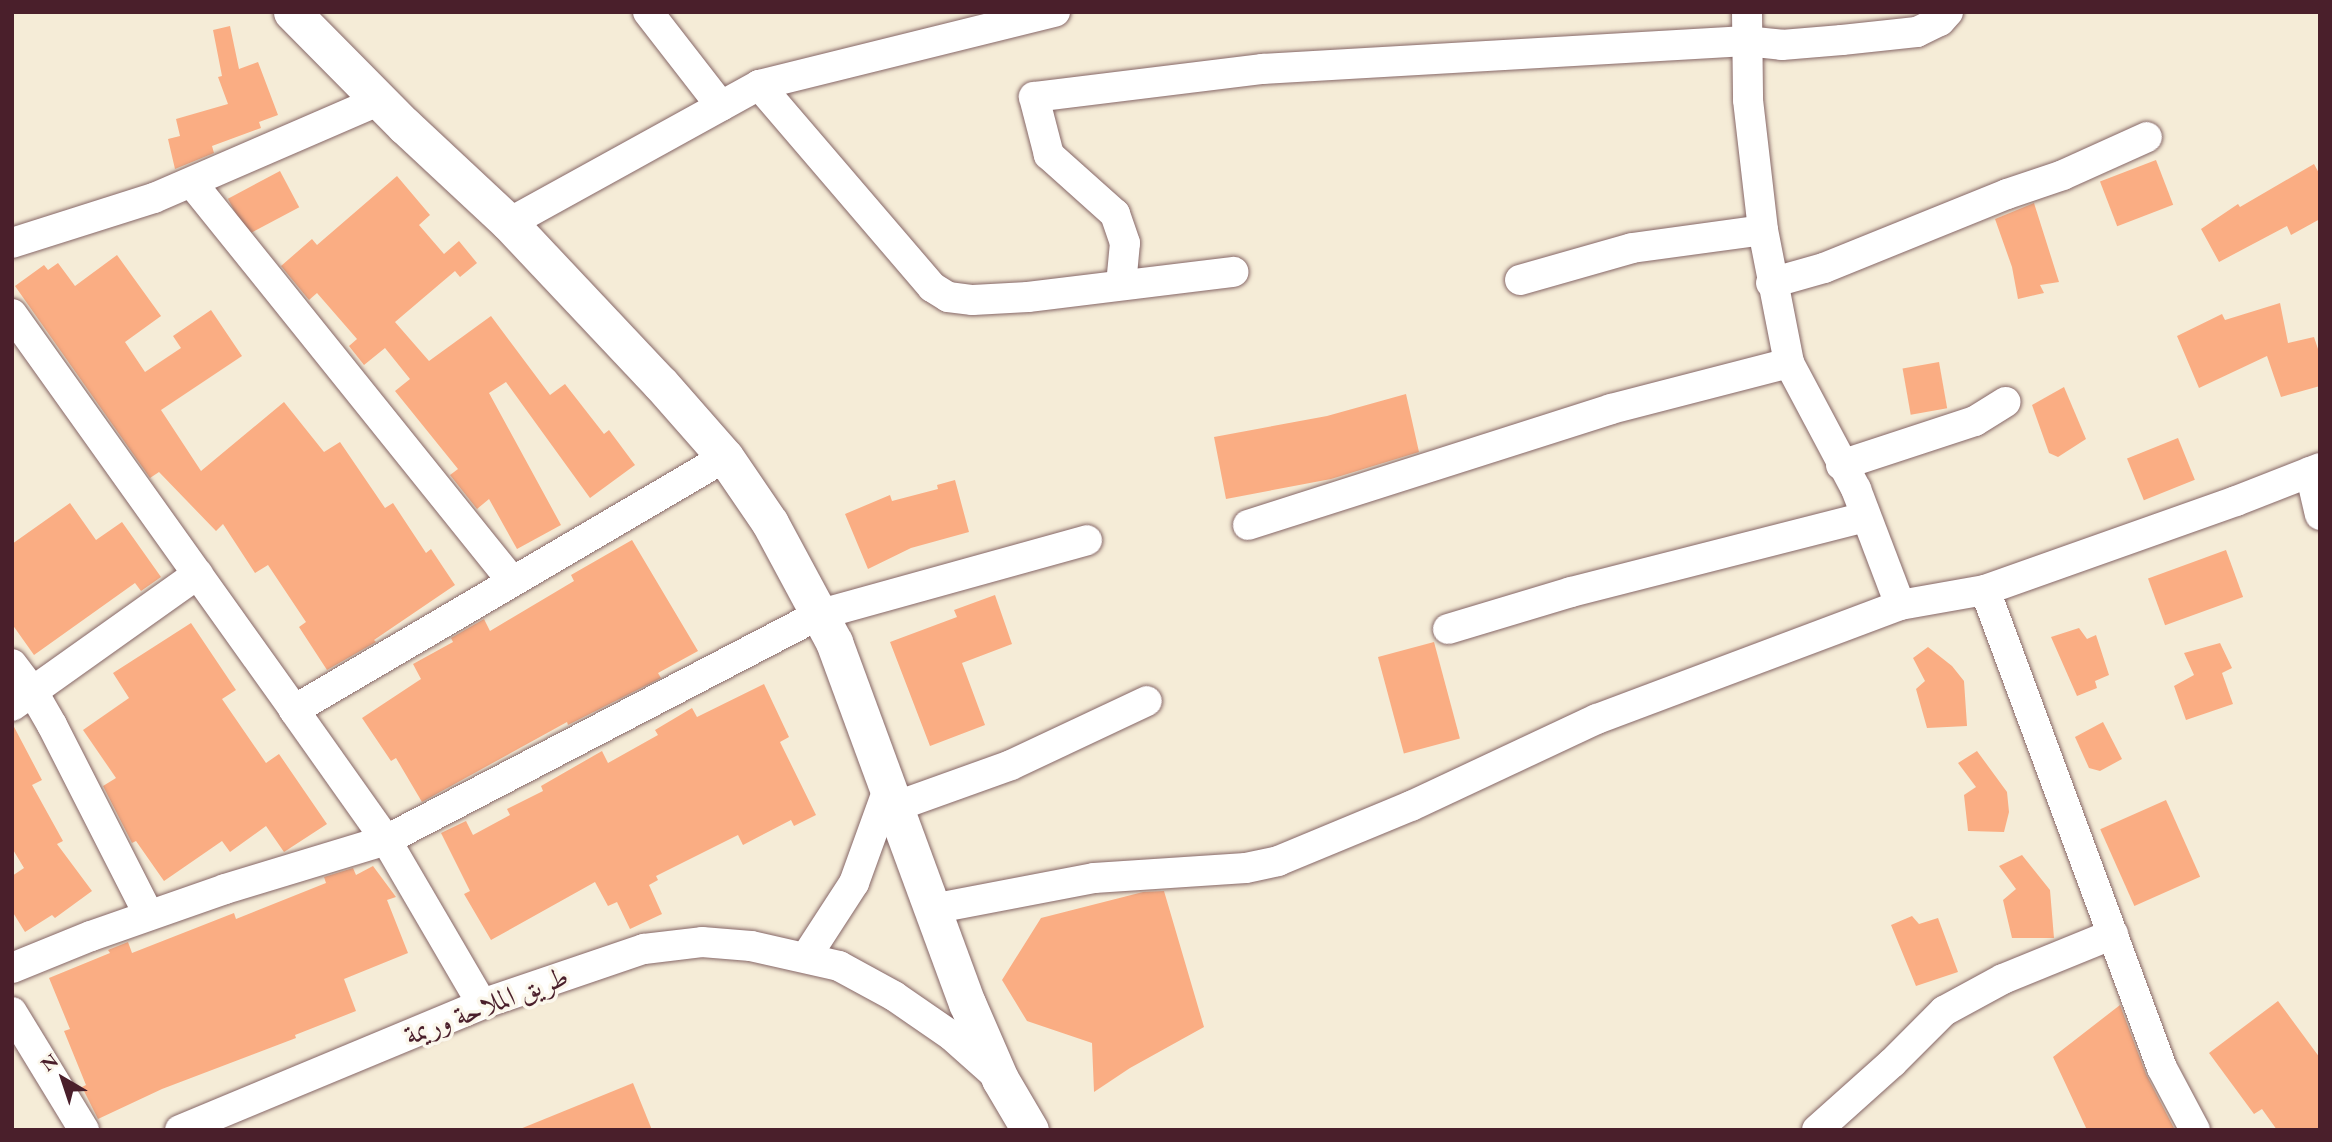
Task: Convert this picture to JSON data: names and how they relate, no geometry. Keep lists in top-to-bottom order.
{
  "streets": {
    "street": ["طريق الملاحة وريمة"]
  },
  "north": "top left"
}
